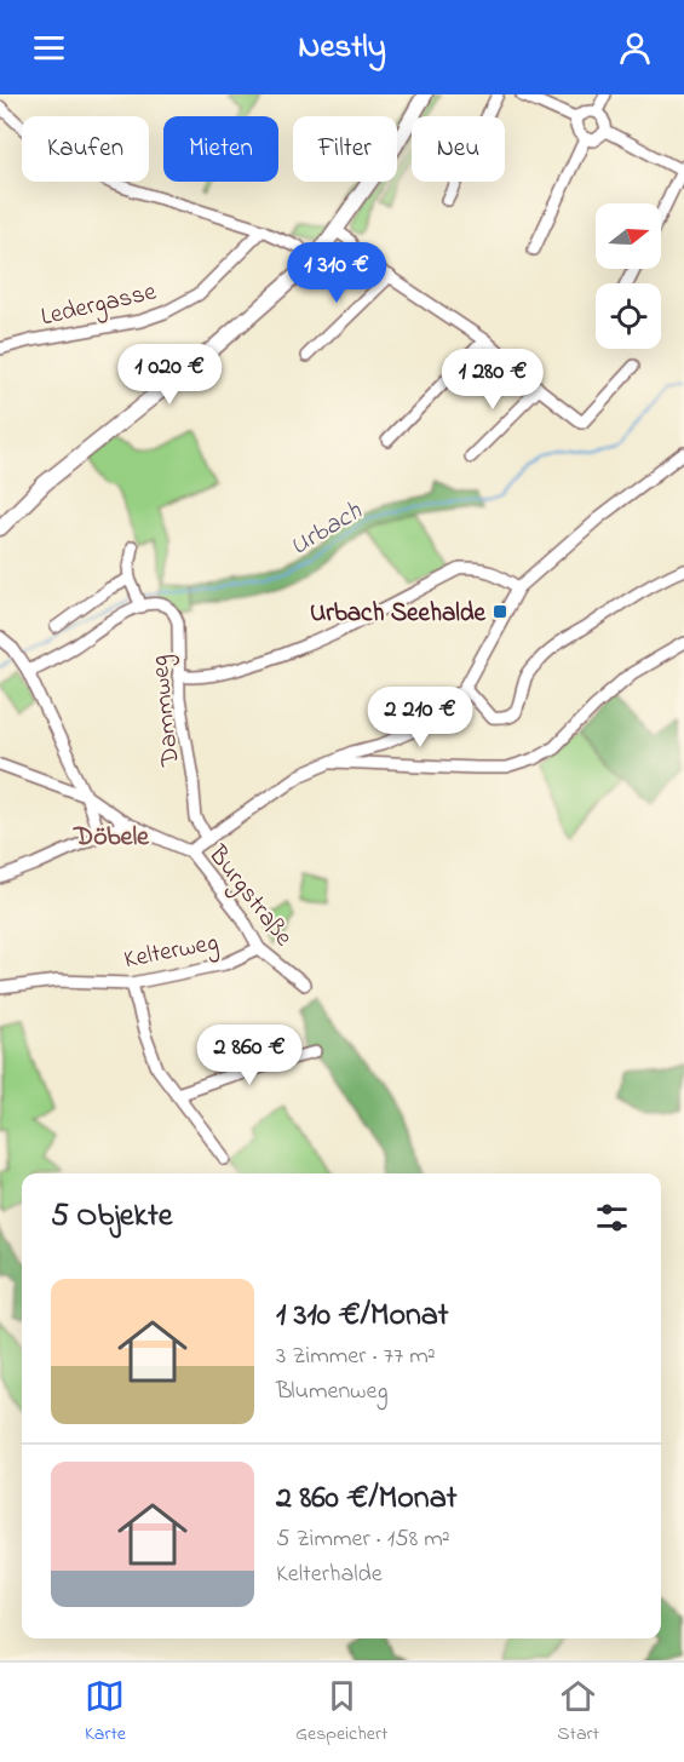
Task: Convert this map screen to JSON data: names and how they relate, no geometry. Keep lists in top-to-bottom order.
{
  "streets": {
    "street": [
      "Ledergasse",
      "Dammweg",
      "Burgstraße",
      "Kelterweg"
    ]
  },
  "crossings": [
    ["Burgstraße", "Kelterweg"]
  ],
  "districts": ["Döbele"],
  "water": ["Urbach"],
  "places": {
    "transit": ["Urbach Seehalde"]
  },
  "north": "right",
  "page": {
    "header": "Nestly",
    "chip": [
      "Kaufen",
      "Mieten",
      "Filter",
      "Neu"
    ],
    "price": [
      "1 310 €",
      "1 020 €",
      "1 280 €",
      "2 210 €",
      "2 860 €"
    ],
    "heading": "5 Objekte",
    "list": [
      {
        "name": "1 310 €/Monat",
        "note": "3 Zimmer · 77 m² · Blumenweg"
      },
      {
        "name": "2 860 €/Monat",
        "note": "5 Zimmer · 158 m² · Kelterhalde"
      }
    ],
    "tabs": ["Karte", "Gespeichert", "Start"]
  }
}
